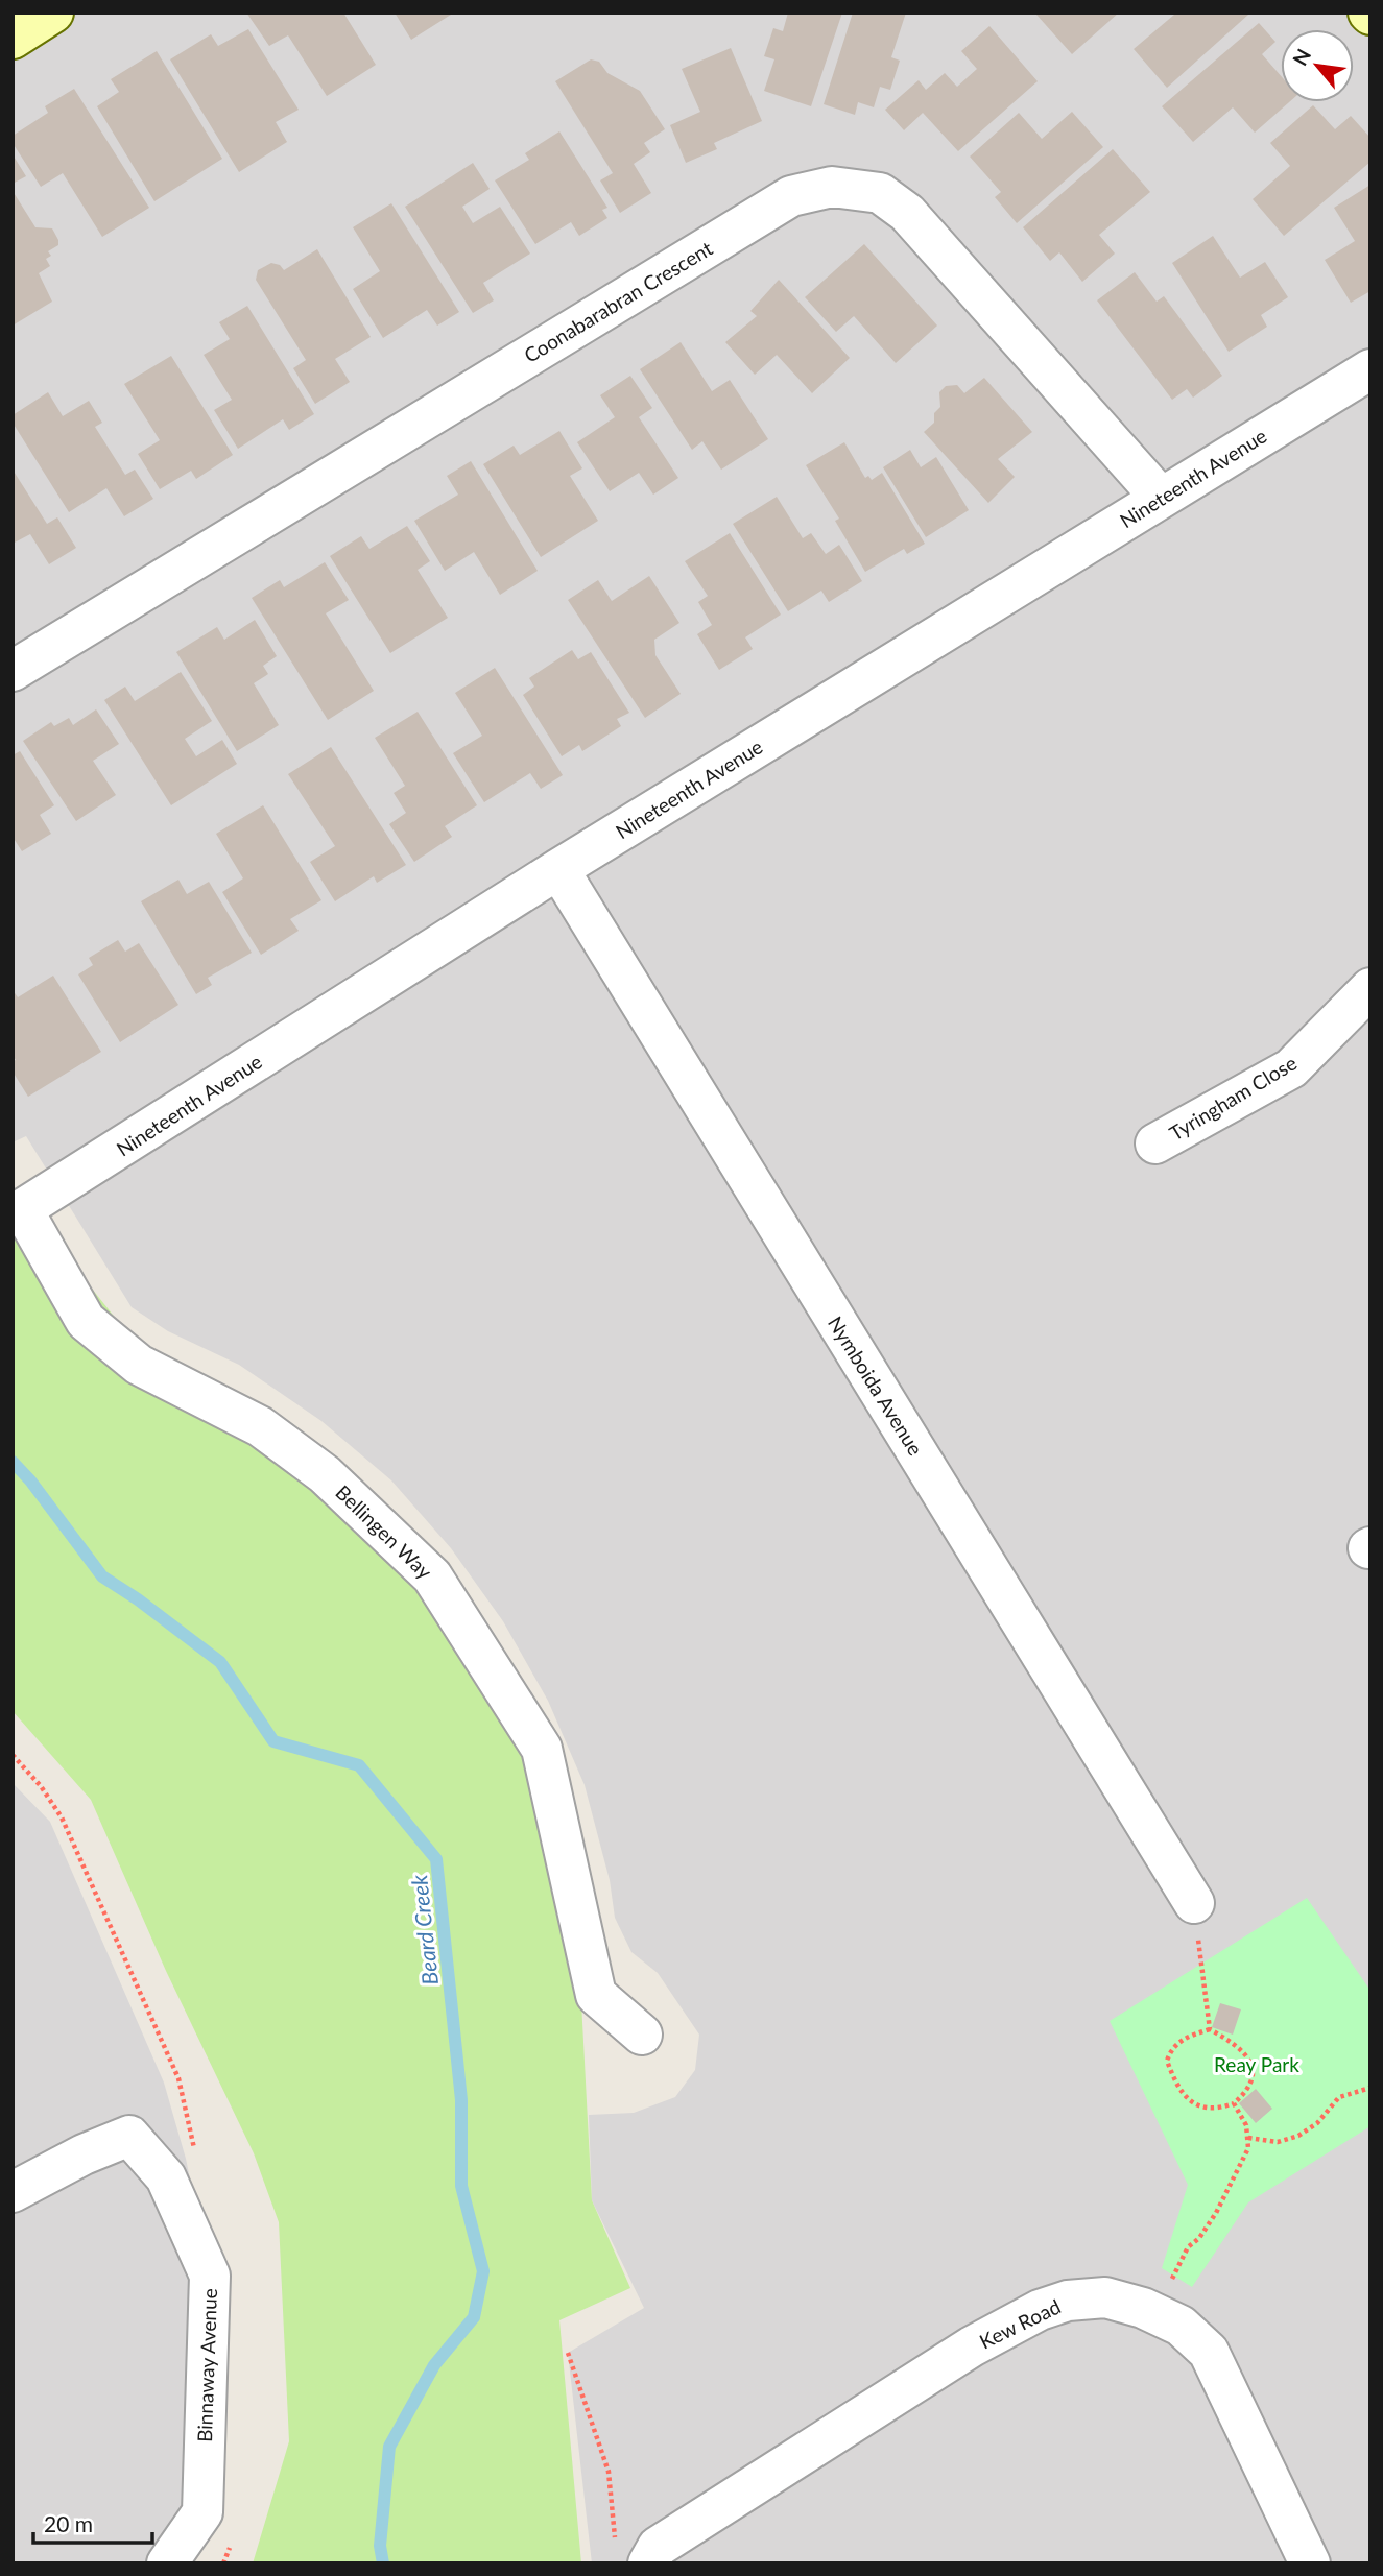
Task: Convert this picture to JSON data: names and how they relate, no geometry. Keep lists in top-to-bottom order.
{
  "streets": {
    "street": [
      "Coonabarabran Crescent",
      "Nineteenth Avenue",
      "Tyringham Close",
      "Nymboida Avenue",
      "Bellingen Way",
      "Kew Road",
      "Binnaway Avenue"
    ]
  },
  "crossings": [
    ["Coonabarabran Crescent", "Nineteenth Avenue"],
    ["Nineteenth Avenue", "Nymboida Avenue"],
    ["Nineteenth Avenue", "Bellingen Way"]
  ],
  "water": ["Beard Creek"],
  "parks": ["Reay Park"],
  "scale_bar": "20 m",
  "north": "top left"
}
